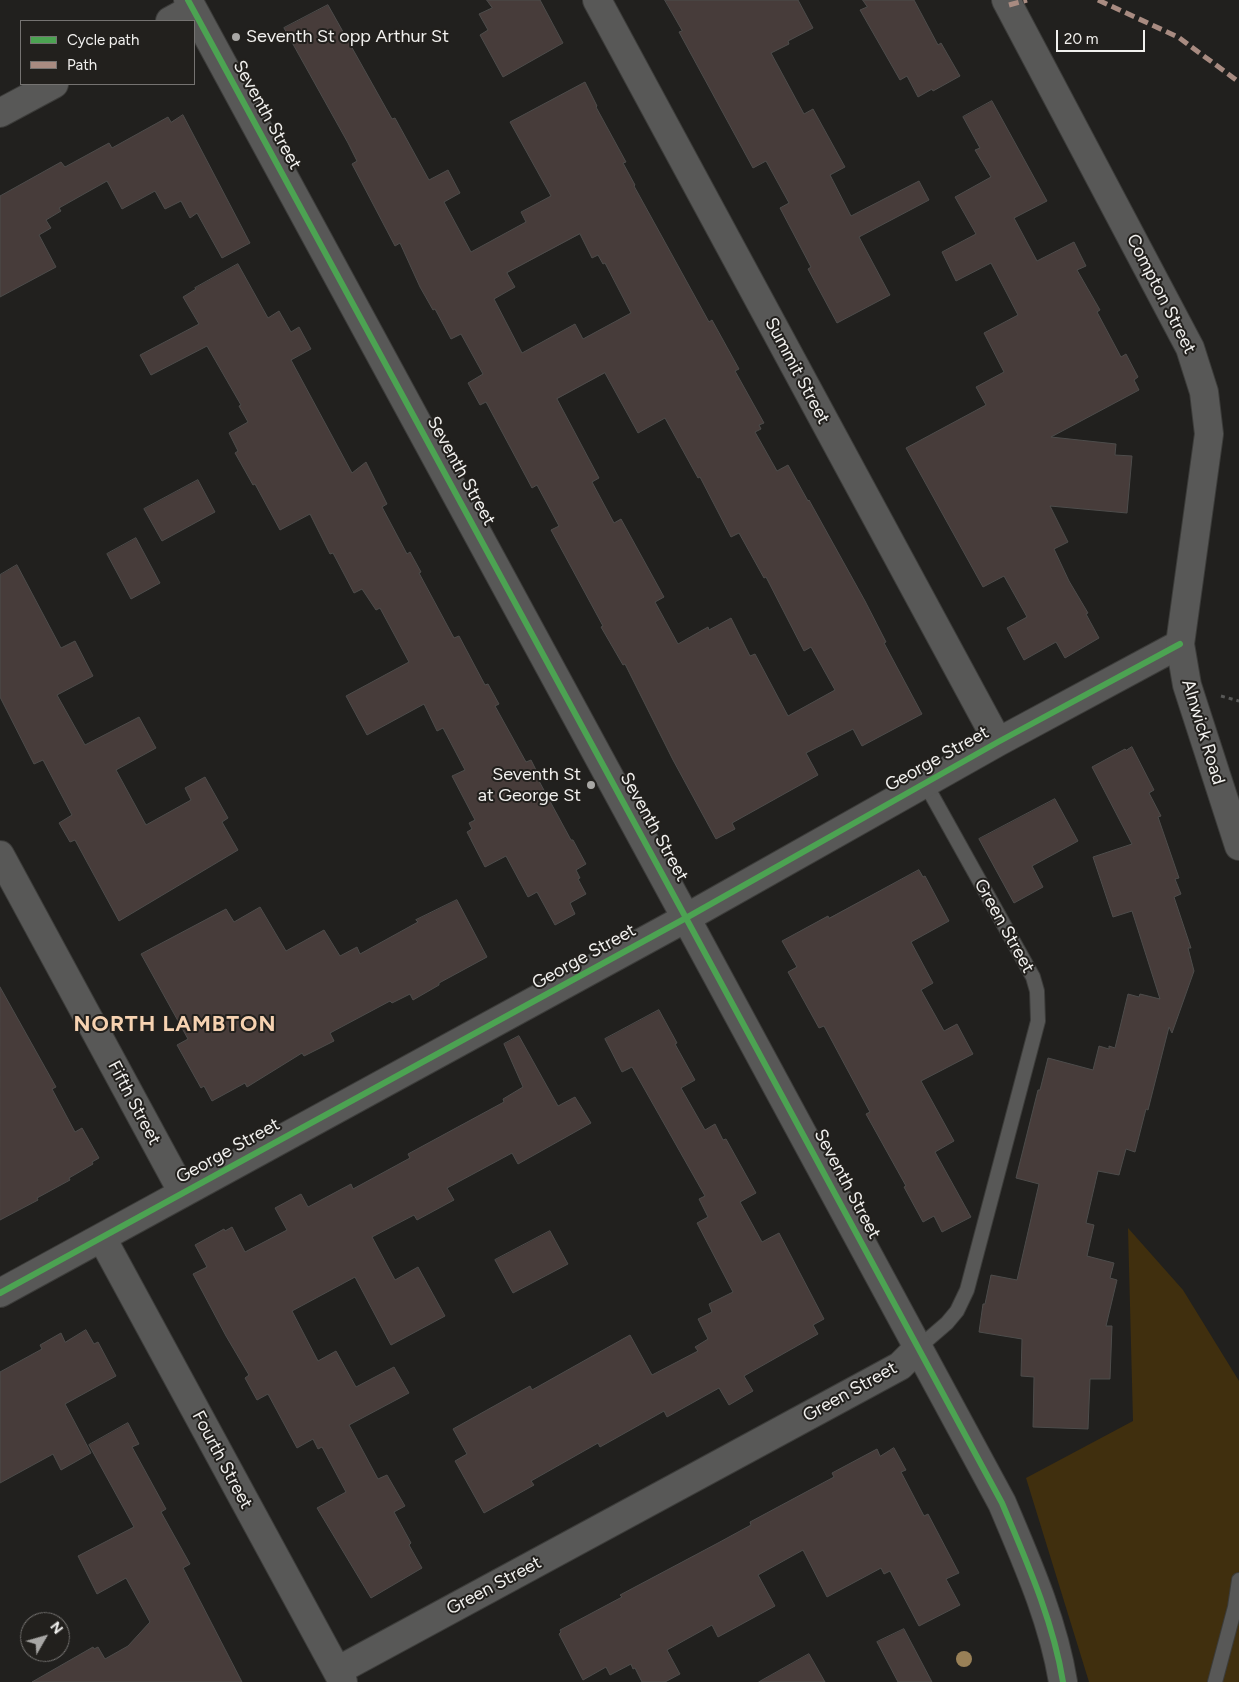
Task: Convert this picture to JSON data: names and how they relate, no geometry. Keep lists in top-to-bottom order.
{
  "streets": {
    "street": [
      "Seventh Street",
      "Compton Street",
      "Summit Street",
      "Alnwick Road",
      "George Street",
      "Green Street",
      "Fifth Street",
      "Fourth Street"
    ]
  },
  "crossings": [
    ["Seventh Street", "George Street"],
    ["Seventh Street", "Green Street"],
    ["Compton Street", "Alnwick Road"],
    ["Compton Street", "George Street"],
    ["Summit Street", "George Street"],
    ["Alnwick Road", "George Street"],
    ["George Street", "Green Street"],
    ["George Street", "Fifth Street"],
    ["George Street", "Fourth Street"],
    ["Green Street", "Fourth Street"]
  ],
  "districts": ["NORTH LAMBTON"],
  "places": ["Seventh St opp Arthur St", "Seventh St at George St"],
  "legend": ["Cycle path", "Path"],
  "scale_bar": "20 m",
  "north": "top right"
}
